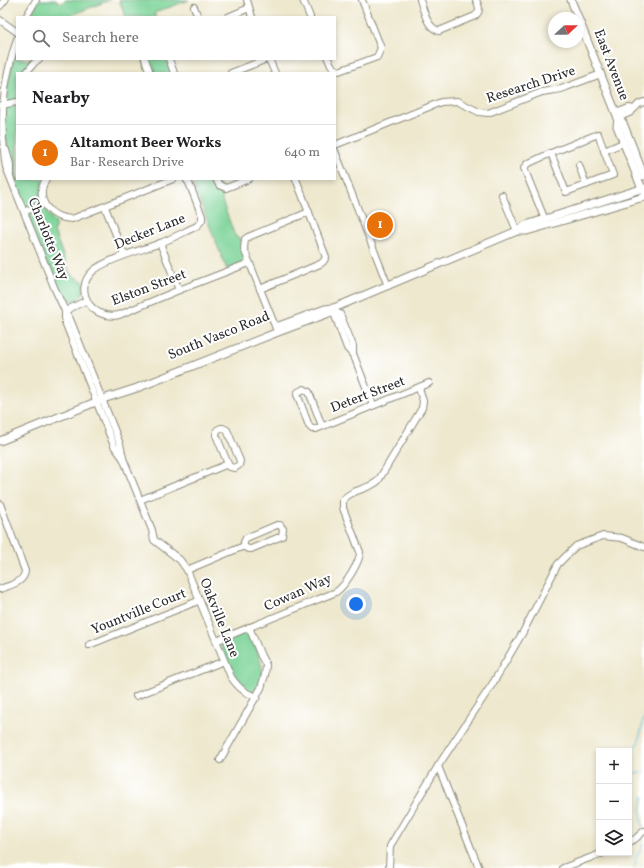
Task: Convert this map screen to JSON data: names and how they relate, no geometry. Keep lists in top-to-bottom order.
{
  "streets": {
    "main road": ["East Avenue", "South Vasco Road"],
    "street": [
      "Research Drive",
      "Decker Lane",
      "Charlotte Way",
      "Elston Street",
      "Detert Street",
      "Cowan Way",
      "Yountville Court",
      "Oakville Lane"
    ]
  },
  "crossings": [
    ["East Avenue", "Research Drive"],
    ["East Avenue", "South Vasco Road"],
    ["Decker Lane", "Elston Street"],
    ["Charlotte Way", "South Vasco Road"],
    ["Charlotte Way", "Oakville Lane"],
    ["South Vasco Road", "Oakville Lane"],
    ["Detert Street", "Cowan Way"],
    ["Cowan Way", "Oakville Lane"],
    ["Yountville Court", "Oakville Lane"]
  ],
  "north": "right",
  "page": {
    "search": "Search here",
    "heading": "Nearby",
    "list": [
      {
        "mark": "1",
        "name": "Altamont Beer Works",
        "note": "Bar · Research Drive",
        "value": "640 m"
      }
    ],
    "pins": "1",
    "map_buttons": ["+", "−"]
  }
}
